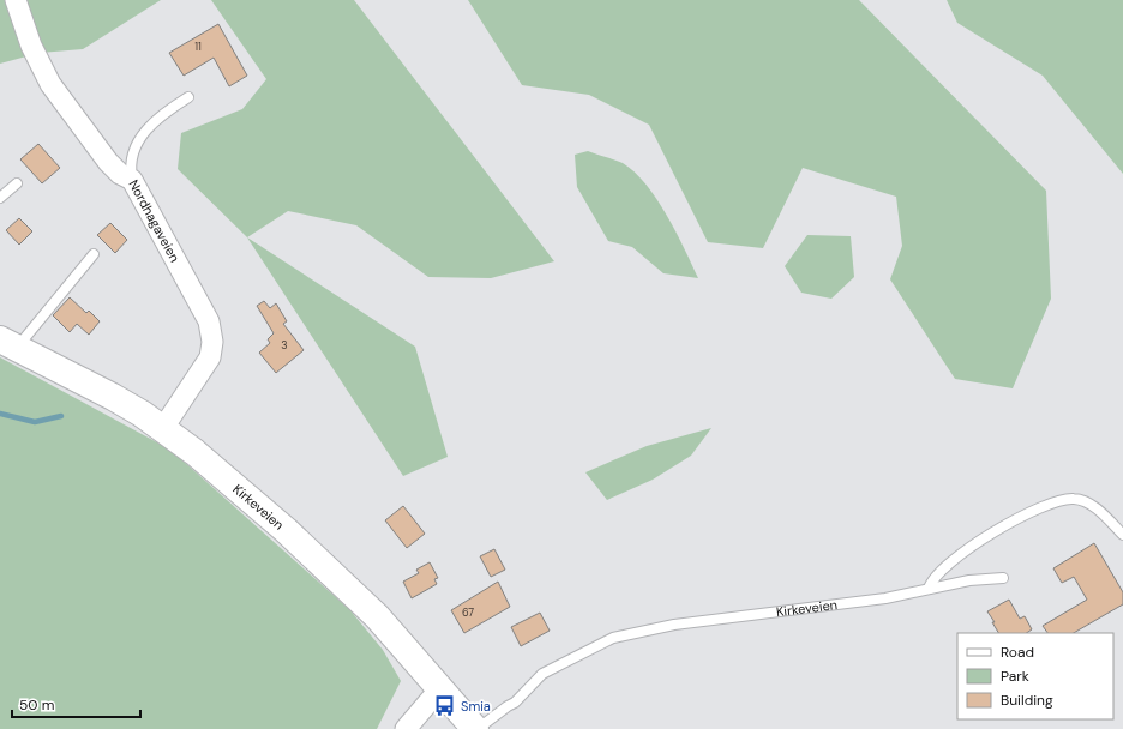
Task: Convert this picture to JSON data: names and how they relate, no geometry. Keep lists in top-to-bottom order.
{
  "streets": {
    "main road": ["Kirkeveien"],
    "street": ["Nordhagaveien"]
  },
  "crossings": [
    ["Nordhagaveien", "Kirkeveien"]
  ],
  "places": {
    "bus stop": ["Smia"]
  },
  "house_numbers": ["11", "3", "67"],
  "legend": ["Road", "Park", "Building"],
  "scale_bar": "50 m"
}
